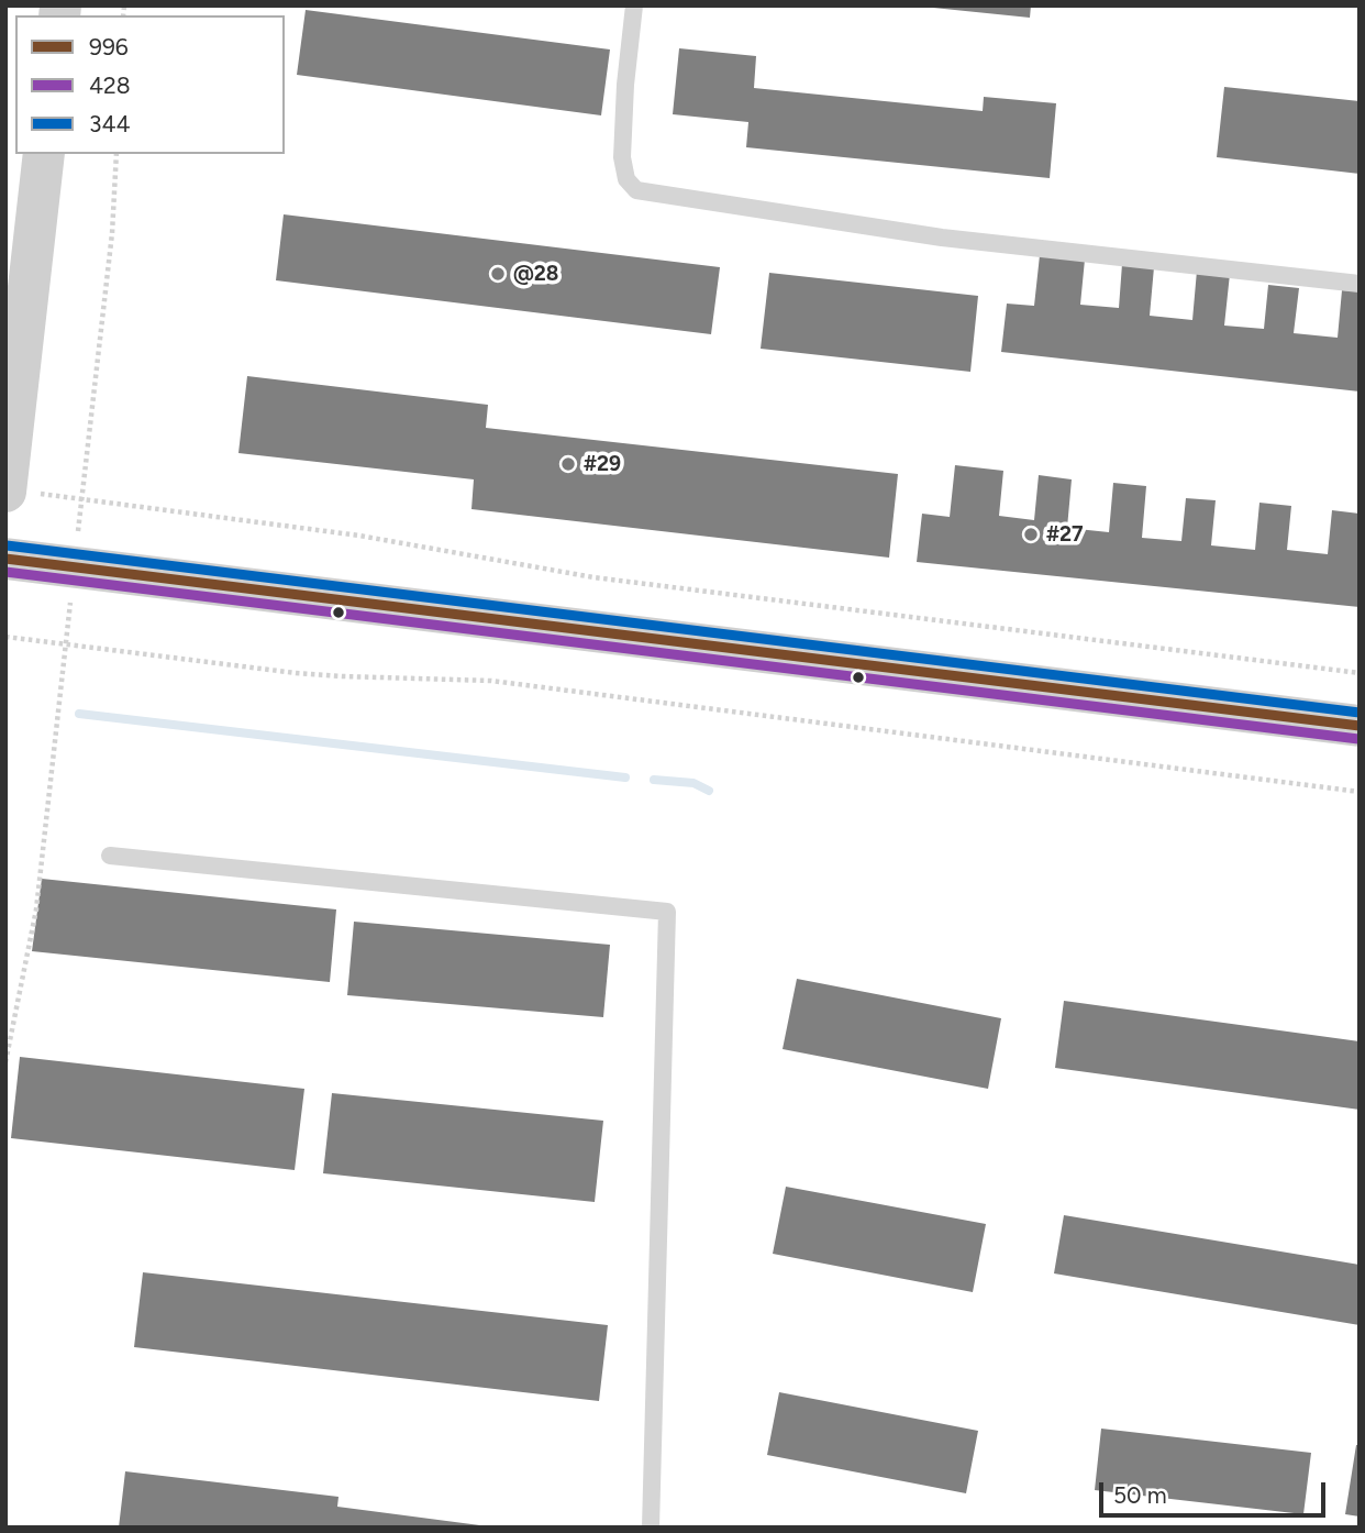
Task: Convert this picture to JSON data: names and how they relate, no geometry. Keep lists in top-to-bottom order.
{
  "places": ["@28", "#29", "#27"],
  "lines": ["transit line 344", "transit line 996", "transit line 428"],
  "legend": ["996", "428", "344"],
  "scale_bar": "50 m"
}
